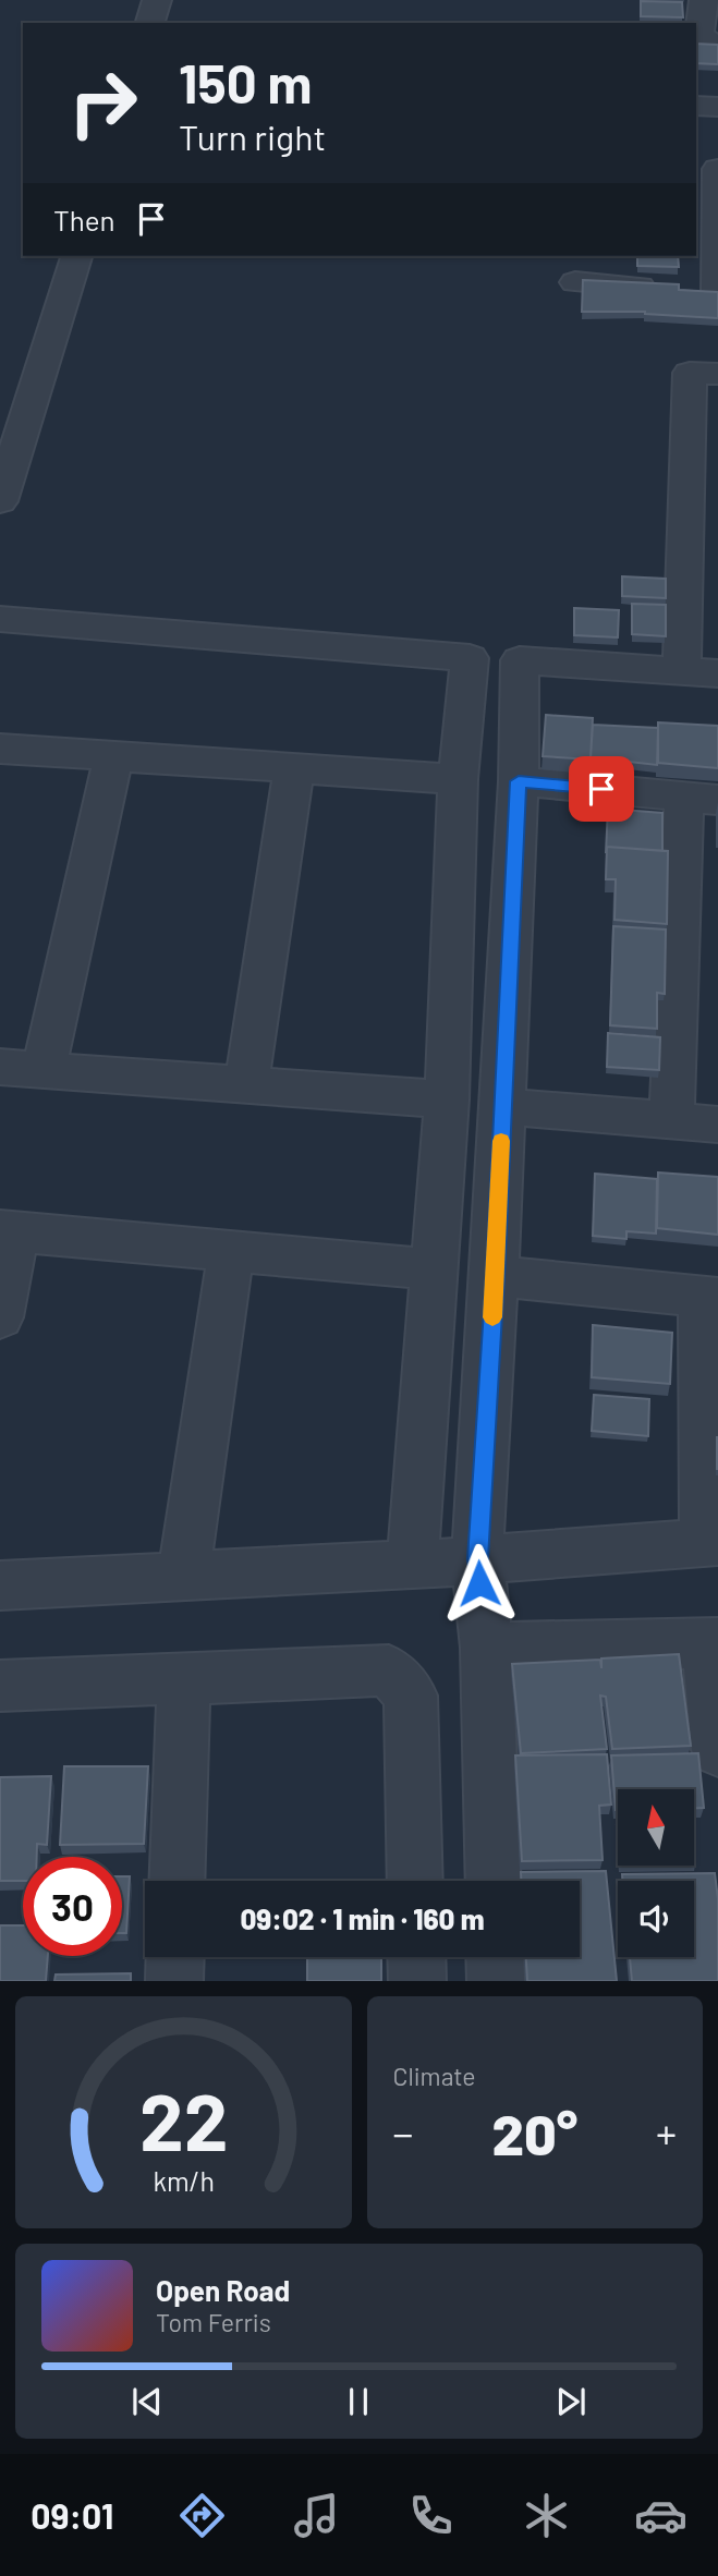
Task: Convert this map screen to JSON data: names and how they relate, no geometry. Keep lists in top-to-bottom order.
{
  "north": "top",
  "page": {
    "turn": ["150 m", "Turn right"],
    "then": "Then",
    "limit": "30",
    "trip": "09:02 · 1 min · 160 m",
    "tile": "Climate",
    "heat": ["−", "20°", "+"],
    "song": ["Open Road", "Tom Ferris"],
    "tabs": "09:01",
    "gauge": ["22", "km/h"]
  }
}
